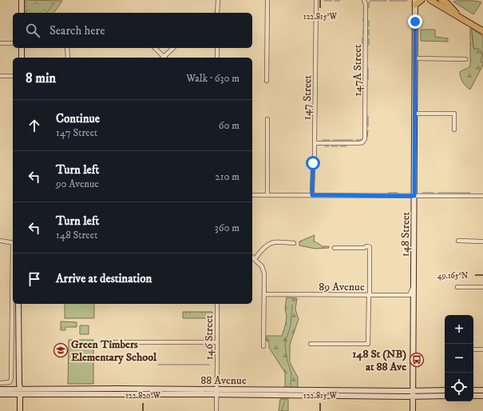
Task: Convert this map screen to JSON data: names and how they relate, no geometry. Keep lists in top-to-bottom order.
{
  "streets": {
    "main road": ["148 Street", "88 Avenue"],
    "street": [
      "147A Street",
      "147 Street",
      "89 Avenue",
      "146 Street"
    ]
  },
  "crossings": [
    ["147A Street", "147 Street"],
    ["148 Street", "89 Avenue"],
    ["148 Street", "88 Avenue"],
    ["146 Street", "88 Avenue"]
  ],
  "places": {
    "school or university": ["Green Timbers Elementary School"],
    "bus stop": ["148 St (NB) at 88 Ave"]
  },
  "page": {
    "search": "Search here",
    "heading": ["8 min", "Walk · 630 m"],
    "list": [
      ["Continue", "147 Street", "60 m"],
      ["Turn left", "90 Avenue", "210 m"],
      ["Turn left", "148 Street", "360 m"],
      "Arrive at destination"
    ],
    "map_buttons": ["+", "−"]
  },
  "coordinates": ["122.815°W", "49.165°N", "122.820°W"]
}
